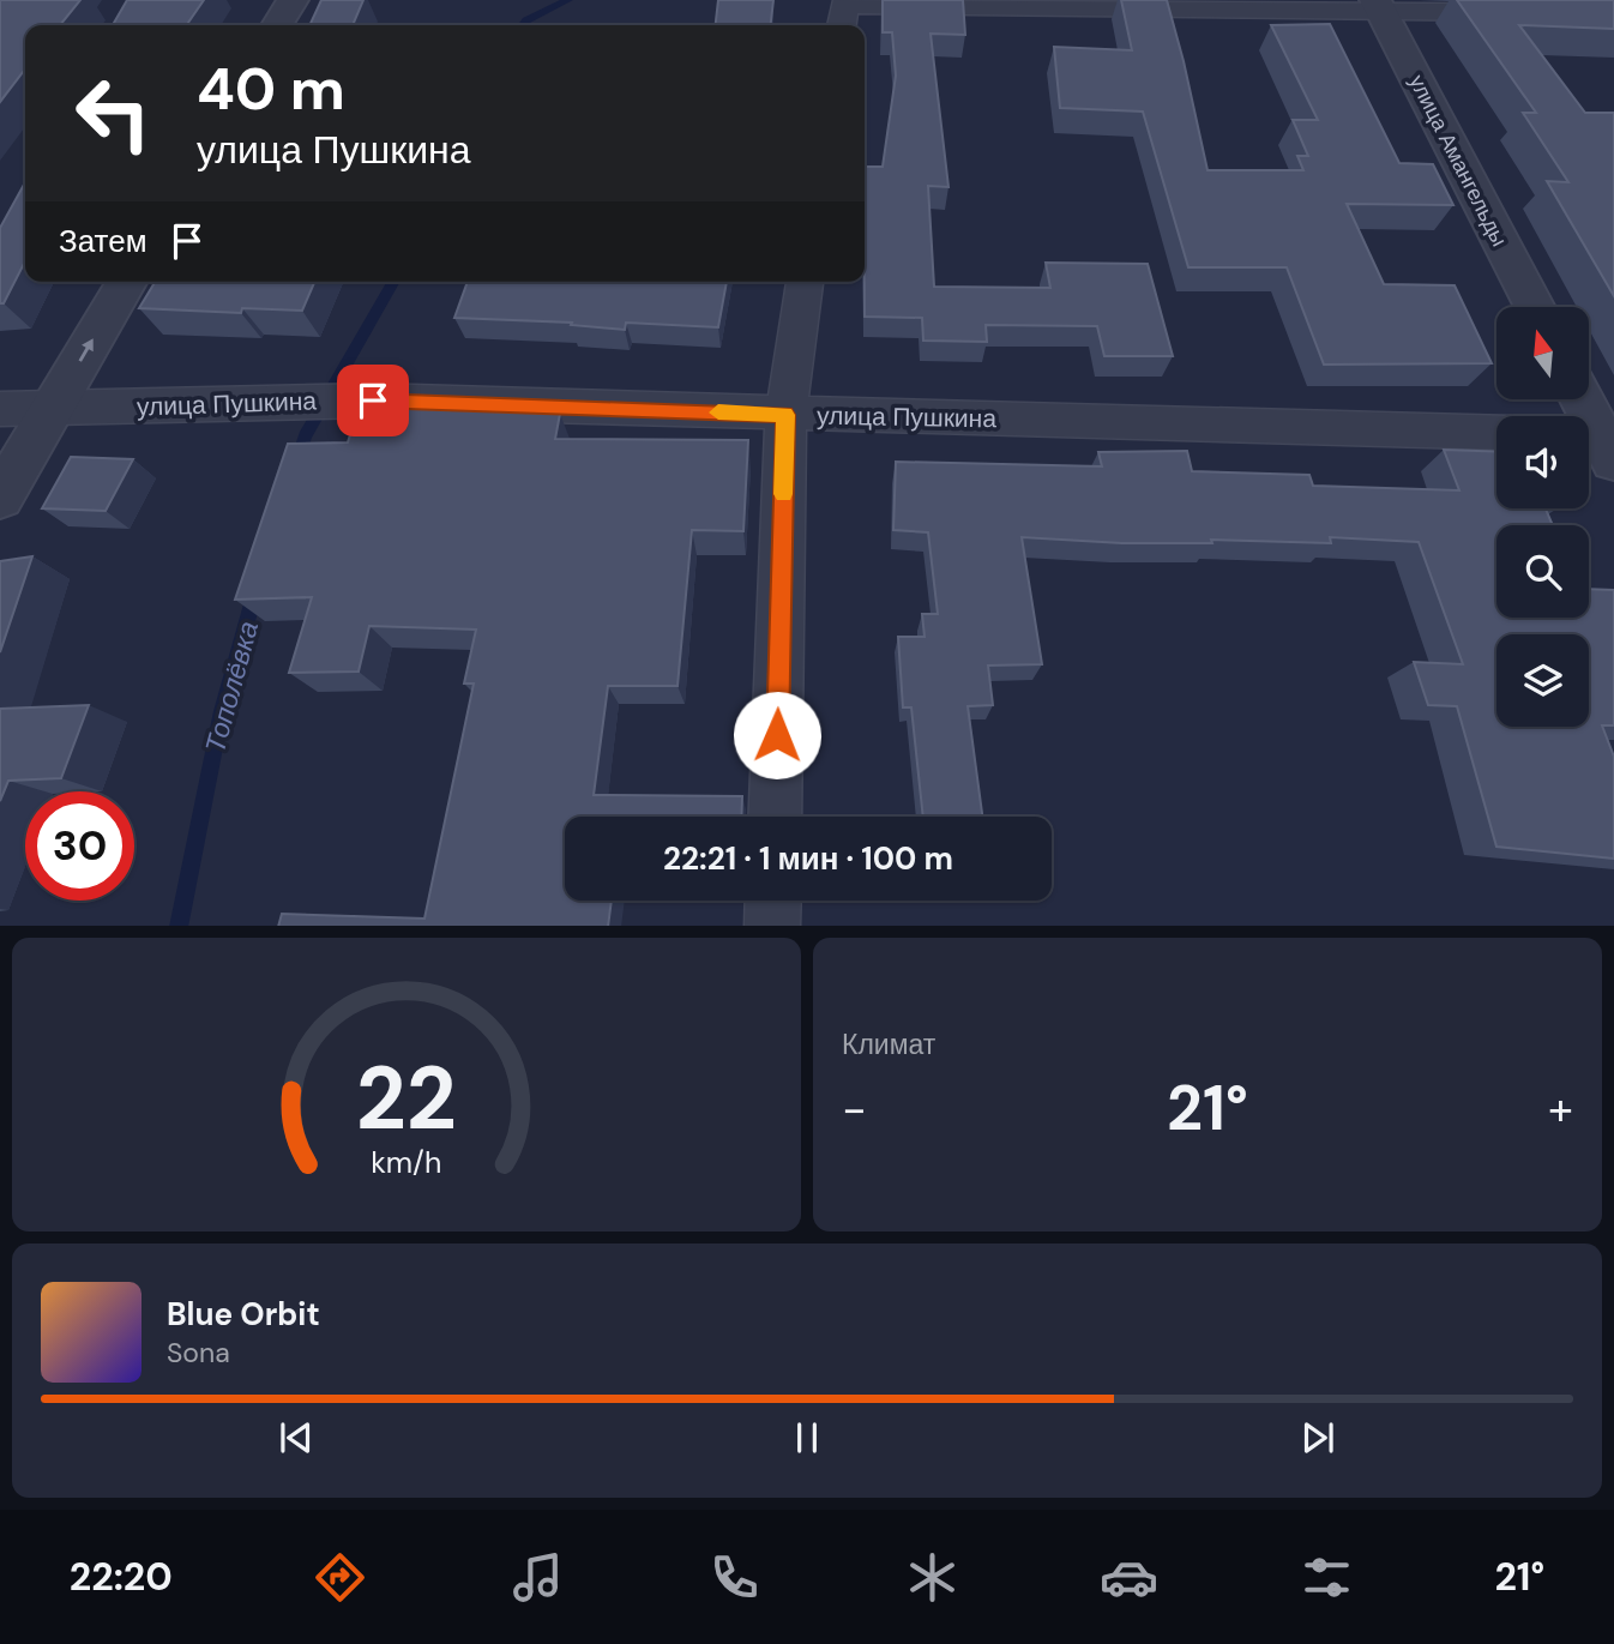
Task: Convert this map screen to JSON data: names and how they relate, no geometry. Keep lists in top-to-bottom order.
{
  "streets": {
    "street": ["улица Амангельды", "улица Пушкина"]
  },
  "water": ["Тополёвка"],
  "north": "top",
  "page": {
    "turn": ["40 m", "улица Пушкина"],
    "then": "Затем",
    "limit": "30",
    "trip": "22:21 · 1 мин · 100 m",
    "tile": "Климат",
    "heat": ["−", "21°", "+"],
    "song": ["Blue Orbit", "Sona"],
    "tabs": ["22:20", "21°"],
    "gauge": ["22", "km/h"]
  }
}
